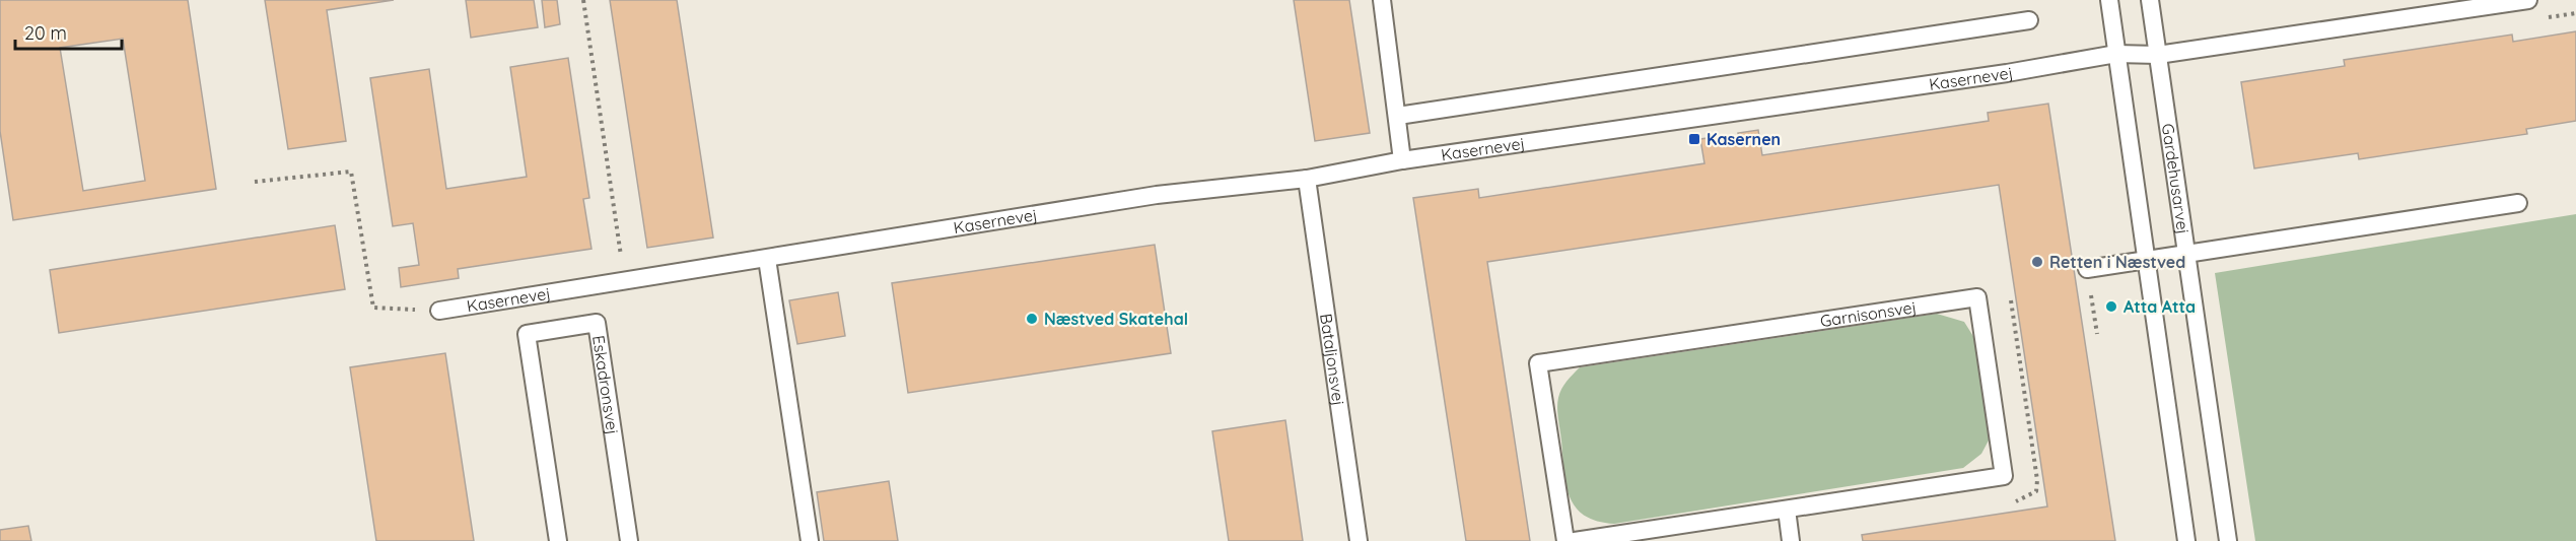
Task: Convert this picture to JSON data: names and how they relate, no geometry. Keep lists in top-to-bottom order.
{
  "streets": {
    "lane": [
      "Kasernevej",
      "Gardehusarvej",
      "Garnisonsvej",
      "Bataljonsvej",
      "Eskadronsvej"
    ]
  },
  "crossings": [
    ["Kasernevej", "Gardehusarvej"],
    ["Kasernevej", "Bataljonsvej"]
  ],
  "places": {
    "transit": ["Kasernen"],
    "other": ["Retten i Næstved", "Atta Atta", "Næstved Skatehal"]
  },
  "scale_bar": "20 m"
}
